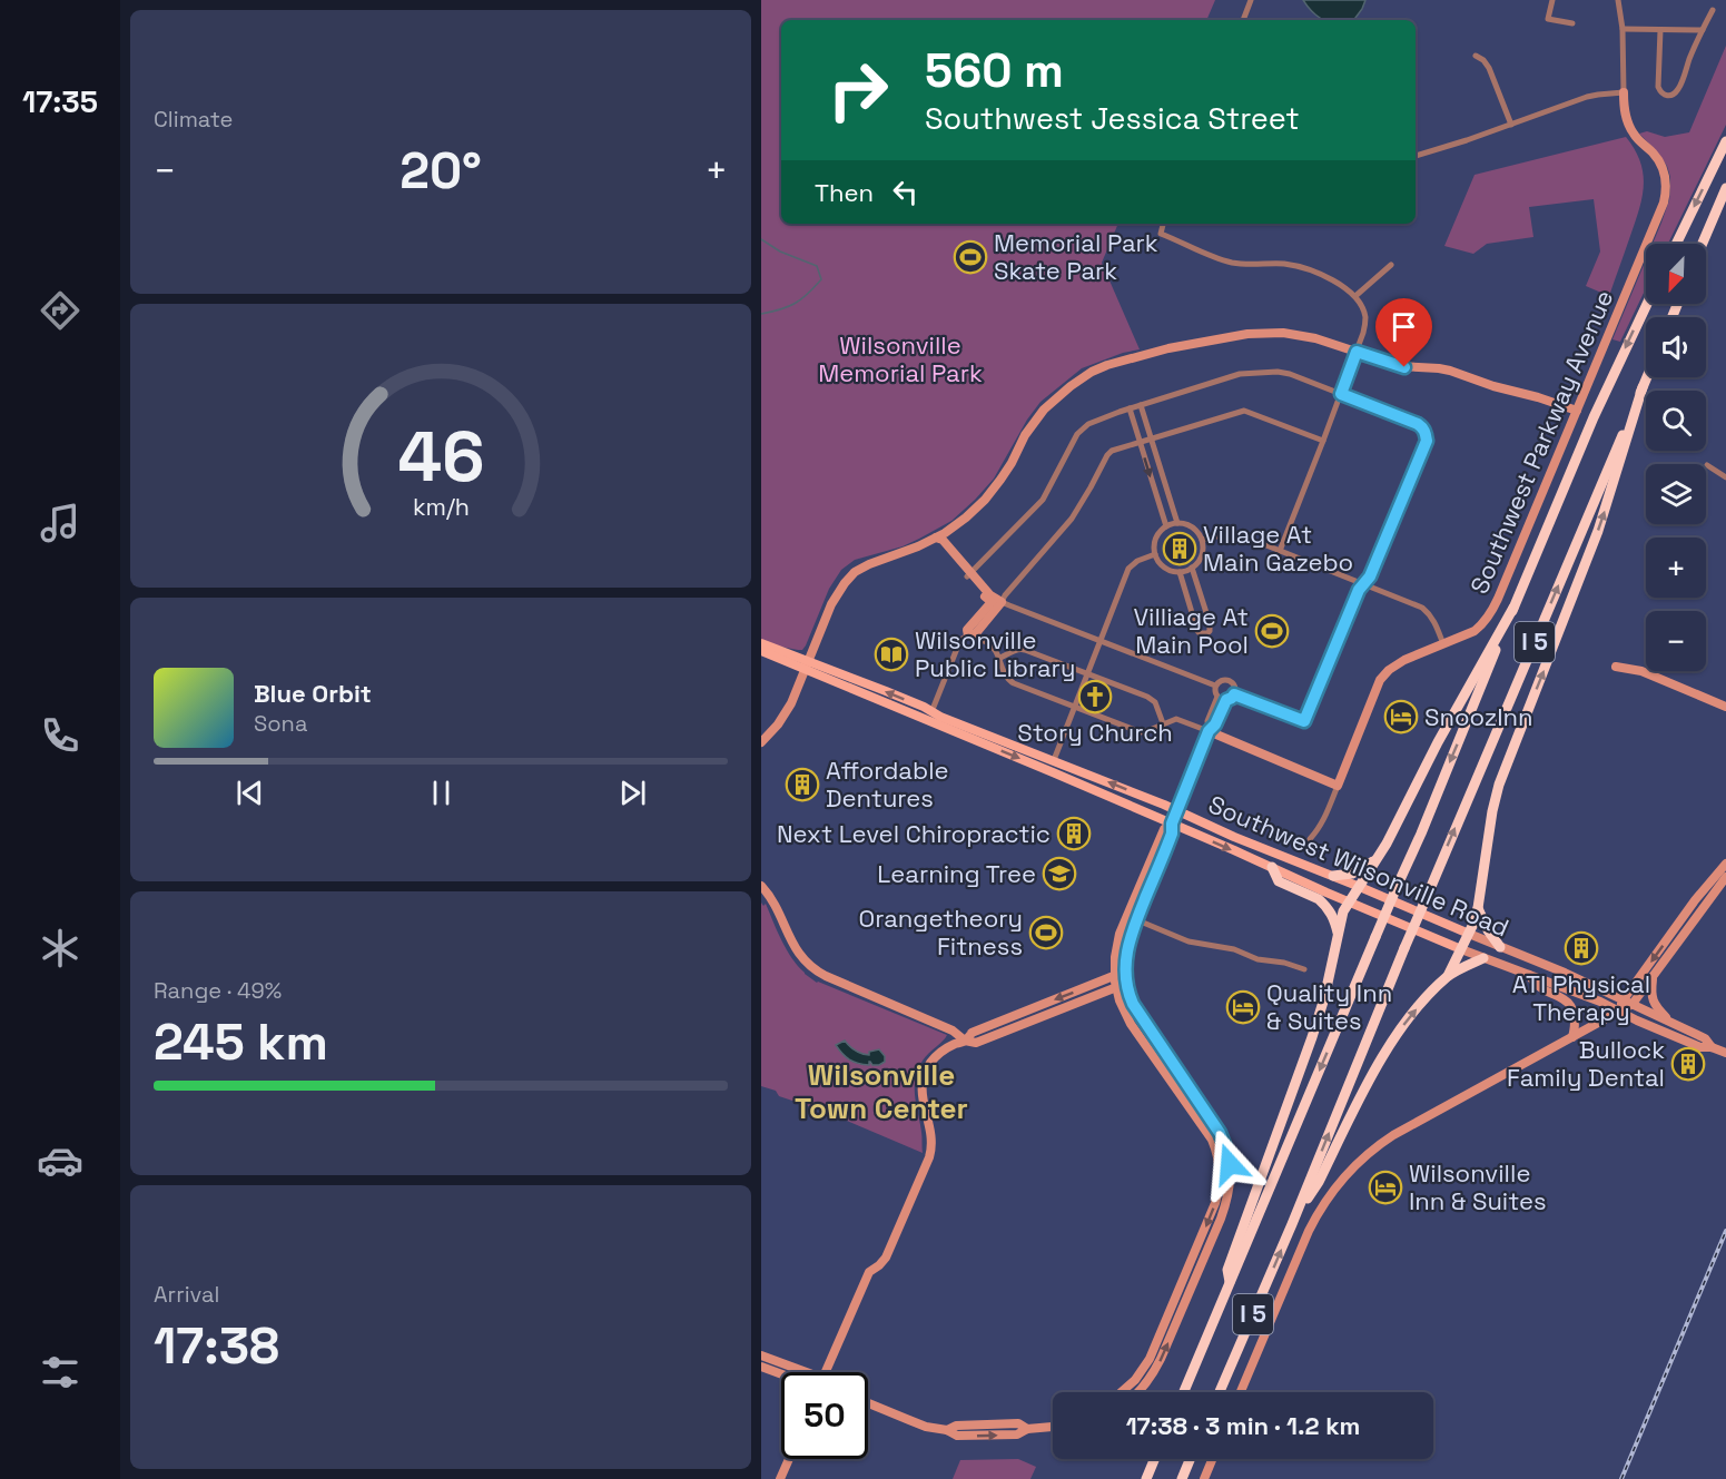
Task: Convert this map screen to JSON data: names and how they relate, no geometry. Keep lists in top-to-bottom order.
{
  "streets": {
    "highway": ["I 5"],
    "main road": ["Southwest Wilsonville Road"],
    "street": ["Southwest Parkway Avenue"]
  },
  "crossings": [
    ["I 5", "Southwest Wilsonville Road"]
  ],
  "districts": ["Wilsonville Town Center"],
  "parks": ["Wilsonville Memorial Park"],
  "places": {
    "sports": ["Memorial Park Skate Park", "Villiage At Main Pool", "Orangetheory Fitness"],
    "building": [
      "Village At Main Gazebo",
      "Affordable Dentures",
      "Next Level Chiropractic",
      "ATI Physical Therapy",
      "Bullock Family Dental"
    ],
    "library": ["Wilsonville Public Library"],
    "church": ["Story Church"],
    "hotel": ["SnoozInn", "Quality Inn & Suites", "Wilsonville Inn & Suites"],
    "school or university": ["Learning Tree"]
  },
  "north": "bottom left",
  "page": {
    "tabs": "17:35",
    "tile": [
      "Climate",
      ["Range · 49%", "245 km"],
      ["Arrival", "17:38"]
    ],
    "turn": ["560 m", "Southwest Jessica Street"],
    "heat": ["−", "20°", "+"],
    "then": "Then",
    "map_buttons": ["+", "−"],
    "song": ["Blue Orbit", "Sona"],
    "limit": "50",
    "trip": "17:38 · 3 min · 1.2 km",
    "gauge": ["46", "km/h"]
  }
}
